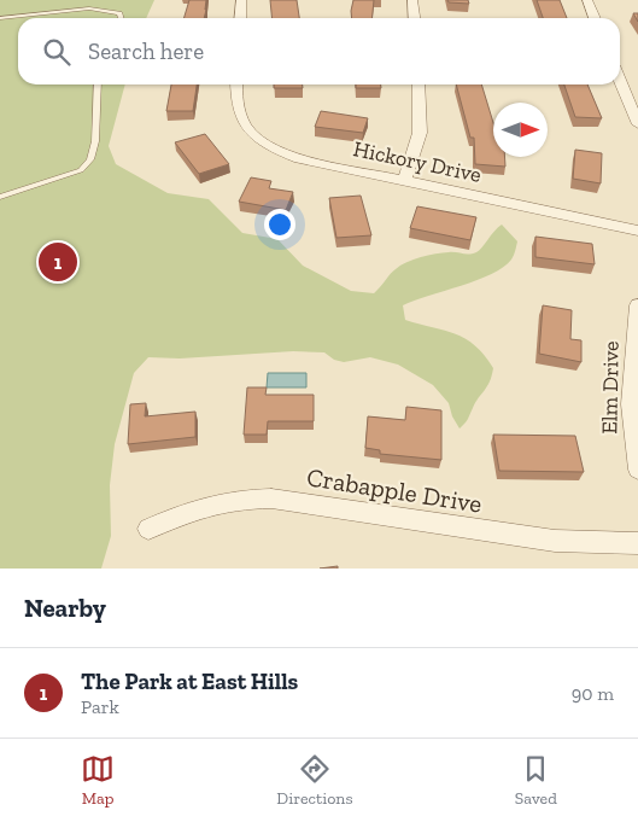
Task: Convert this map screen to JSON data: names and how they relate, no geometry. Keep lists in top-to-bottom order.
{
  "streets": {
    "street": ["Hickory Drive", "Elm Drive", "Crabapple Drive"]
  },
  "north": "right",
  "page": {
    "search": "Search here",
    "pins": "1",
    "heading": "Nearby",
    "list": [
      {
        "mark": "1",
        "name": "The Park at East Hills",
        "note": "Park",
        "value": "90 m"
      }
    ],
    "nav": ["Map", "Directions", "Saved"]
  }
}
